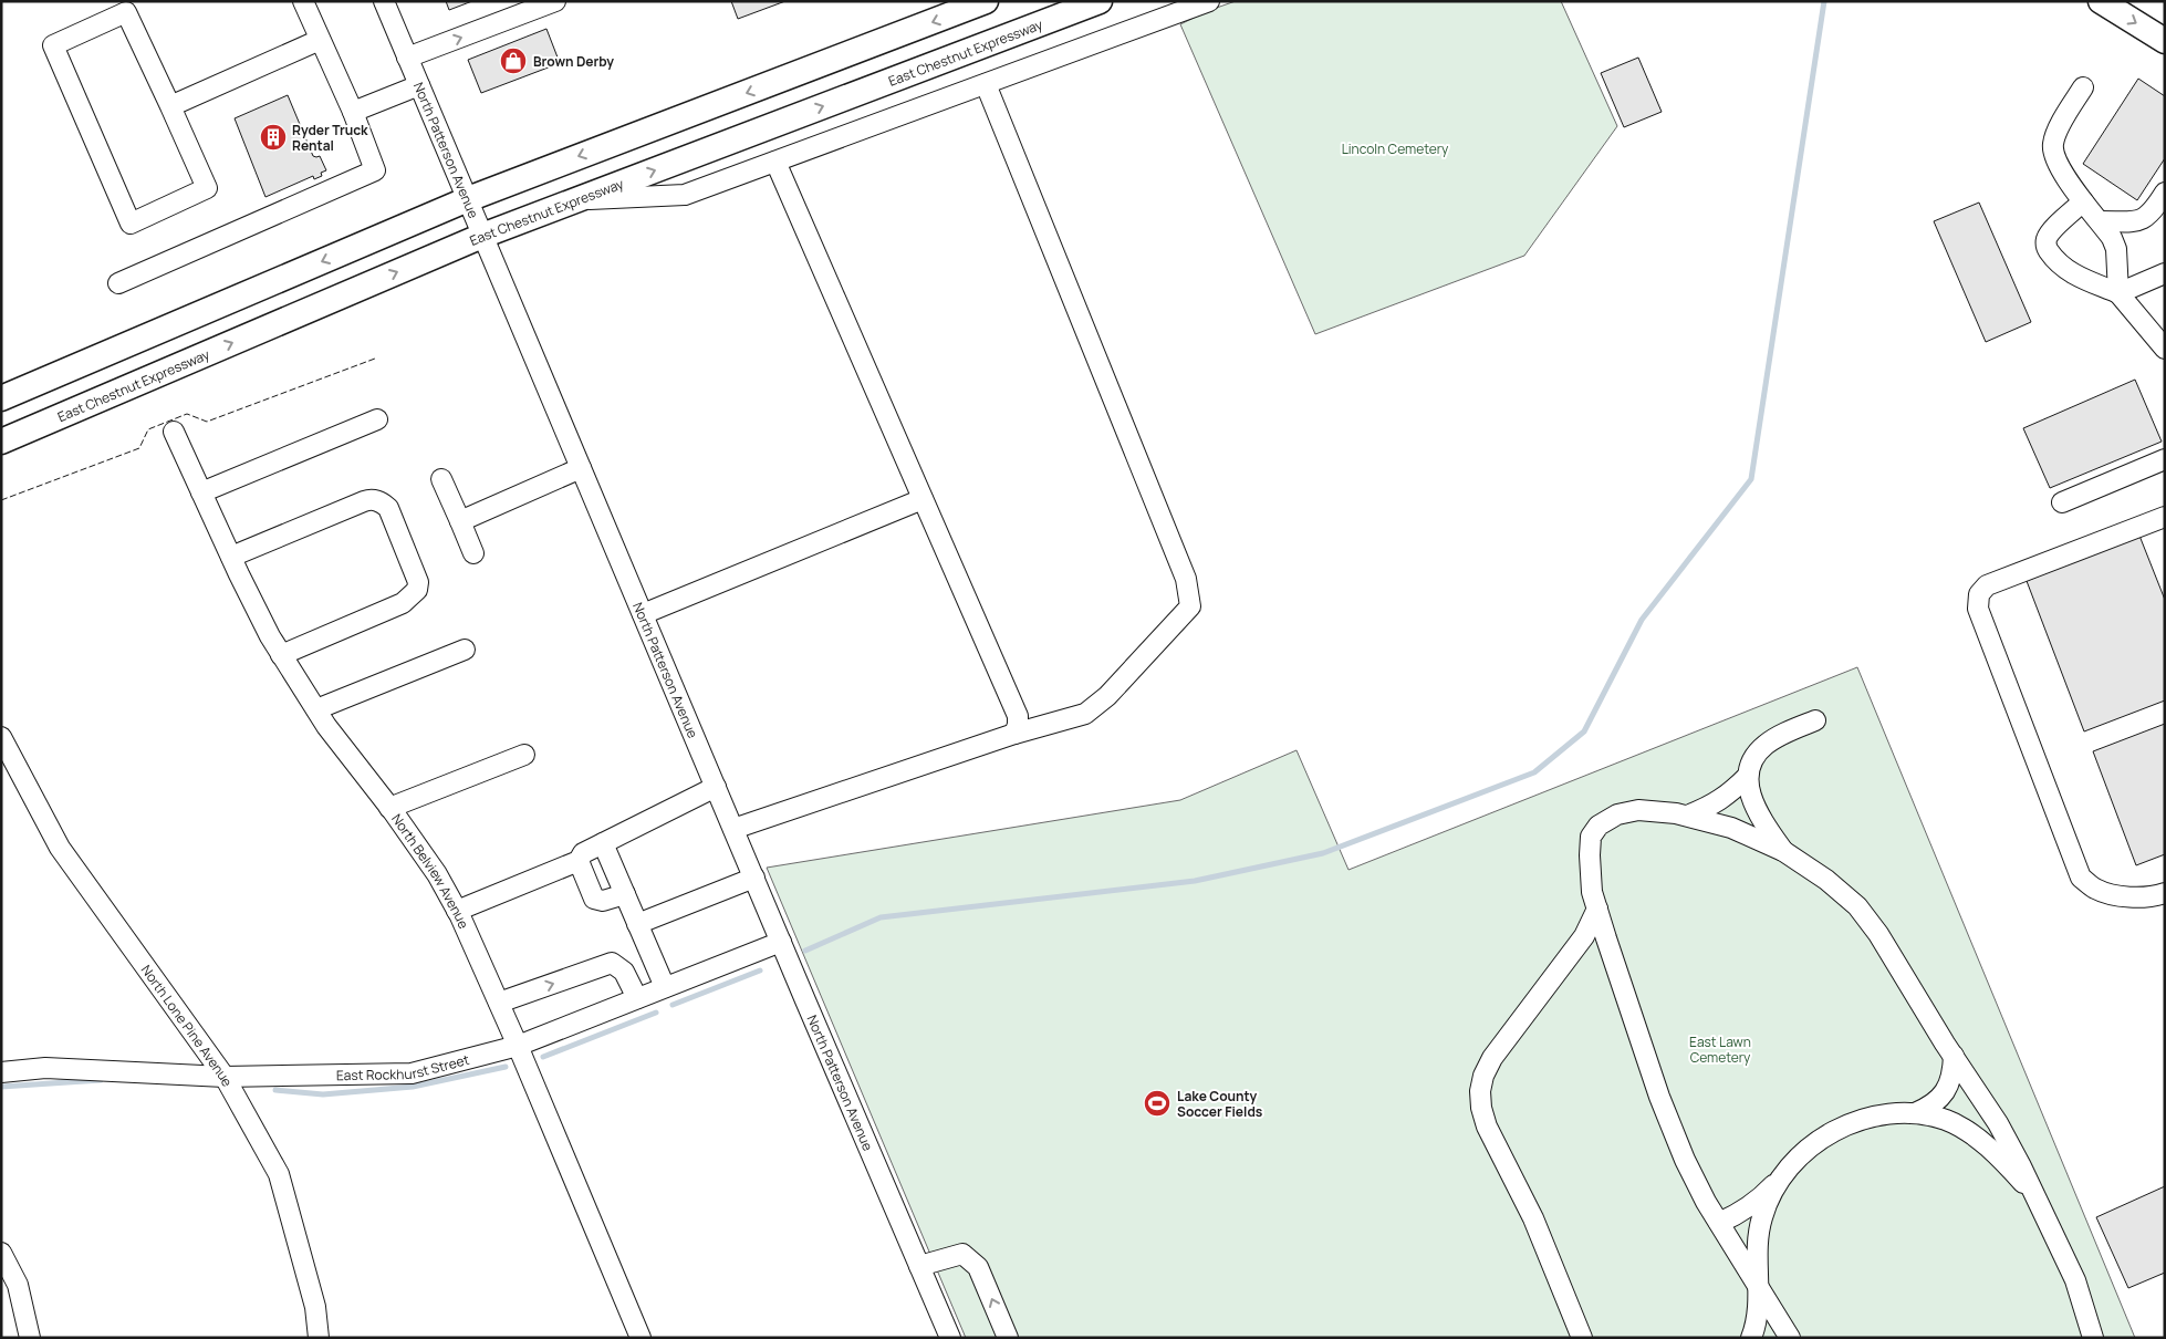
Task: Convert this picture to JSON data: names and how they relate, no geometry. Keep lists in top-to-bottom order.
{
  "streets": {
    "main road": ["East Chestnut Expressway"],
    "street": [
      "North Patterson Avenue",
      "North Belview Avenue",
      "North Lone Pine Avenue",
      "East Rockhurst Street"
    ]
  },
  "crossings": [
    ["East Chestnut Expressway", "North Patterson Avenue"],
    ["North Patterson Avenue", "East Rockhurst Street"],
    ["North Belview Avenue", "East Rockhurst Street"],
    ["North Lone Pine Avenue", "East Rockhurst Street"]
  ],
  "parks": ["Lincoln Cemetery", "East Lawn Cemetery"],
  "places": {
    "shop": ["Brown Derby"],
    "building": ["Ryder Truck Rental"],
    "sports": ["Lake County Soccer Fields"]
  }
}
